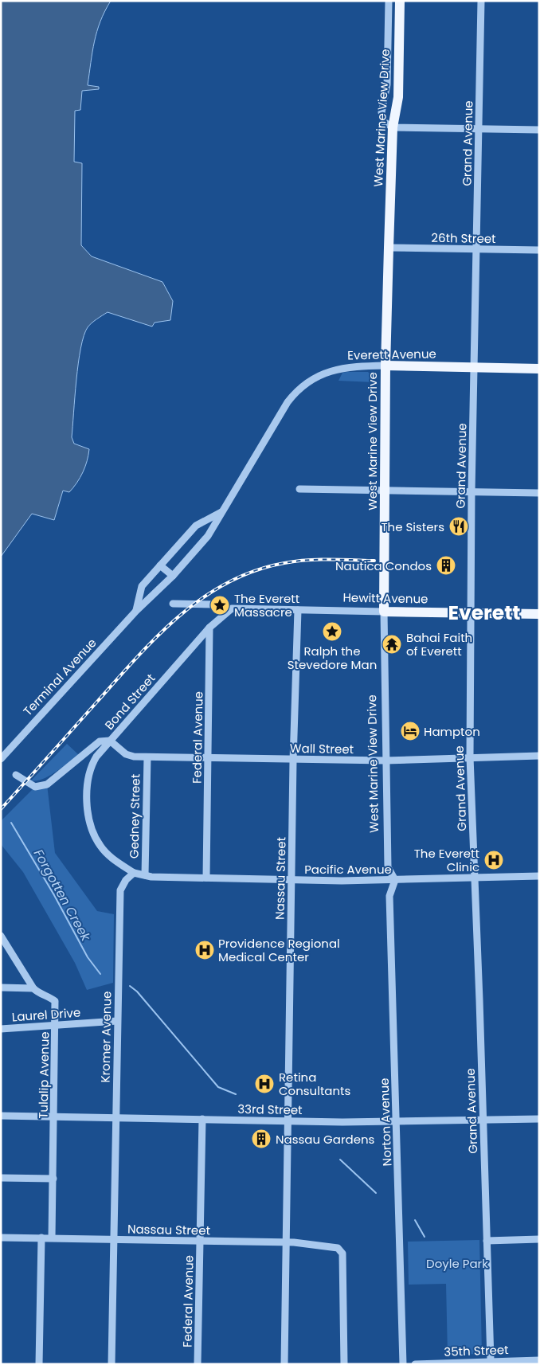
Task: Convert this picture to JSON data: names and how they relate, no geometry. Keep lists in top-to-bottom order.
{
  "streets": {
    "main road": ["West Marine View Drive", "Everett Avenue", "Hewitt Avenue"],
    "street": [
      "Grand Avenue",
      "26th Street",
      "Terminal Avenue",
      "Bond Street",
      "Federal Avenue",
      "Wall Street",
      "Gedney Street",
      "Pacific Avenue",
      "Nassau Street",
      "Laurel Drive",
      "Kromer Avenue",
      "Tulalip Avenue",
      "33rd Street",
      "Norton Avenue",
      "35th Street"
    ]
  },
  "crossings": [
    ["West Marine View Drive", "26th Street"],
    ["West Marine View Drive", "Everett Avenue"],
    ["West Marine View Drive", "Hewitt Avenue"],
    ["West Marine View Drive", "Wall Street"],
    ["West Marine View Drive", "Pacific Avenue"],
    ["West Marine View Drive", "Norton Avenue"],
    ["Grand Avenue", "26th Street"],
    ["Grand Avenue", "Everett Avenue"],
    ["Grand Avenue", "Hewitt Avenue"],
    ["Grand Avenue", "Wall Street"],
    ["Grand Avenue", "Pacific Avenue"],
    ["Grand Avenue", "33rd Street"],
    ["Grand Avenue", "35th Street"],
    ["Everett Avenue", "Terminal Avenue"],
    ["Hewitt Avenue", "Bond Street"],
    ["Hewitt Avenue", "Federal Avenue"],
    ["Hewitt Avenue", "Nassau Street"],
    ["Bond Street", "Federal Avenue"],
    ["Bond Street", "Wall Street"],
    ["Federal Avenue", "Wall Street"],
    ["Federal Avenue", "Pacific Avenue"],
    ["Federal Avenue", "Nassau Street"],
    ["Federal Avenue", "33rd Street"],
    ["Wall Street", "Gedney Street"],
    ["Wall Street", "Nassau Street"],
    ["Gedney Street", "Pacific Avenue"],
    ["Pacific Avenue", "Nassau Street"],
    ["Pacific Avenue", "Kromer Avenue"],
    ["Pacific Avenue", "Norton Avenue"],
    ["Nassau Street", "Kromer Avenue"],
    ["Nassau Street", "Tulalip Avenue"],
    ["Nassau Street", "33rd Street"],
    ["Laurel Drive", "Kromer Avenue"],
    ["Laurel Drive", "Tulalip Avenue"],
    ["Kromer Avenue", "33rd Street"],
    ["Tulalip Avenue", "33rd Street"],
    ["33rd Street", "Norton Avenue"]
  ],
  "districts": ["Everett"],
  "water": ["Forgotten Creek"],
  "parks": ["Doyle Park"],
  "places": {
    "restaurant": ["The Sisters"],
    "building": ["Nautica Condos", "Nassau Gardens"],
    "place": ["The Everett Massacre", "Ralph the Stevedore Man"],
    "temple": ["Bahai Faith of Everett"],
    "hotel": ["Hampton"],
    "hospital": ["The Everett Clinic", "Providence Regional Medical Center", "Retina Consultants"]
  }
}
